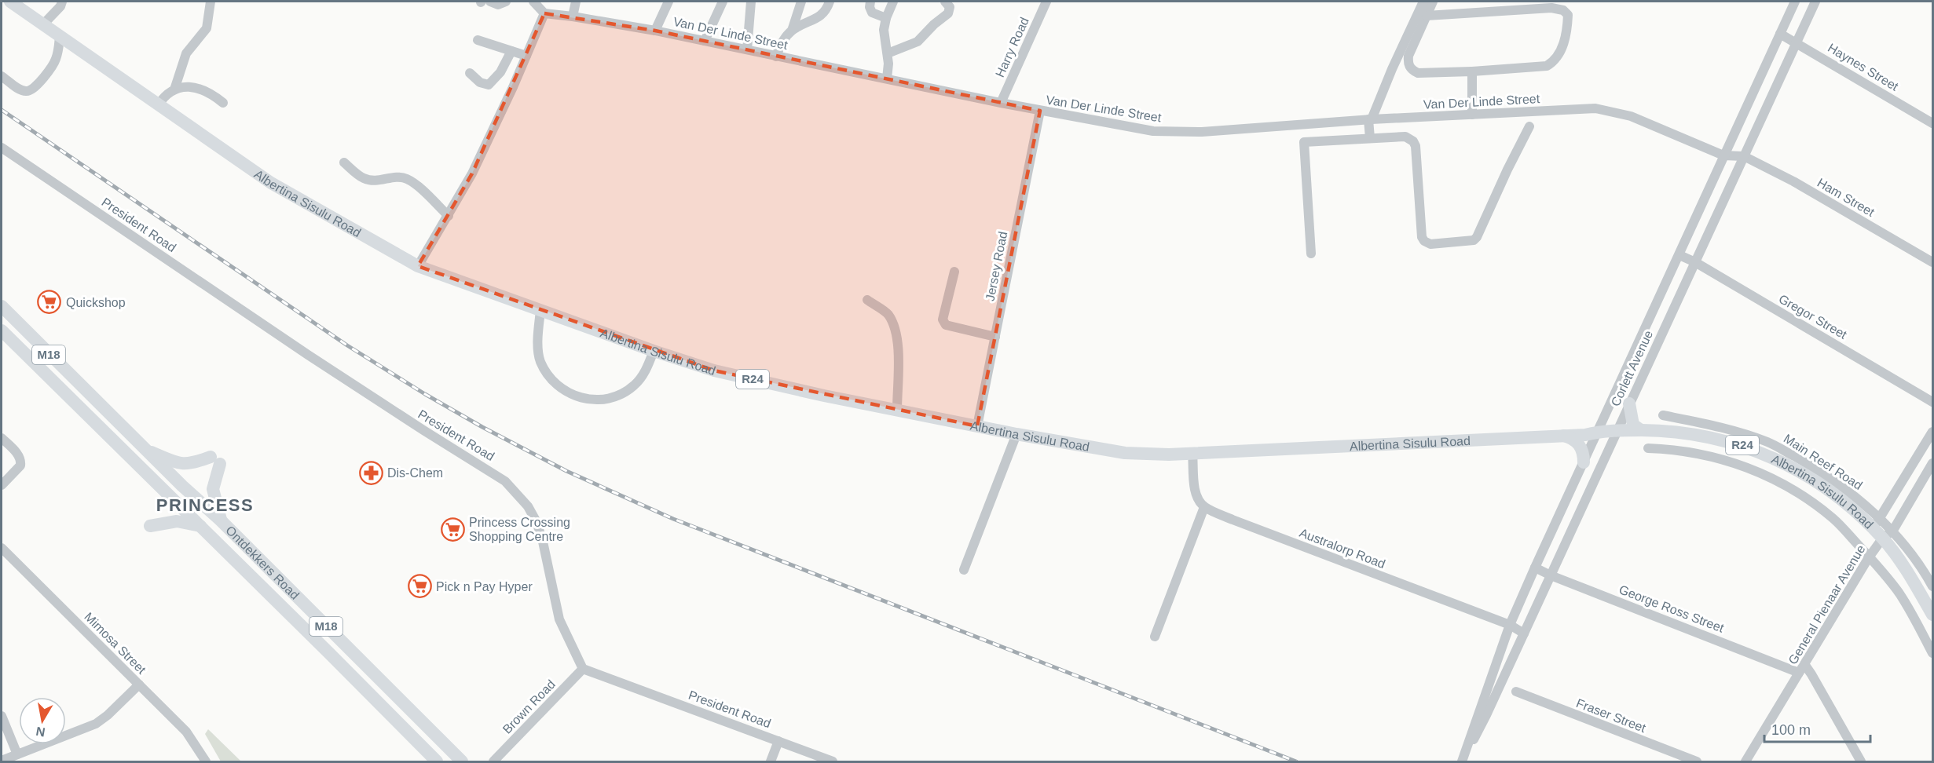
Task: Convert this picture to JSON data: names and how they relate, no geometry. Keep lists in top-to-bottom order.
{
  "streets": {
    "main road": [
      "Albertina Sisulu Road",
      "M18",
      "R24",
      "Ontdekkers Road"
    ],
    "street": [
      "Van Der Linde Street",
      "Harry Road",
      "Haynes Street",
      "Ham Street",
      "President Road",
      "Jersey Road",
      "Gregor Street",
      "Corlett Avenue",
      "Main Reef Road",
      "Australorp Road",
      "General Pienaar Avenue",
      "George Ross Street",
      "Mimosa Street",
      "Brown Road",
      "Fraser Street"
    ]
  },
  "crossings": [
    ["Van Der Linde Street", "Harry Road"],
    ["Van Der Linde Street", "Ham Street"],
    ["Van Der Linde Street", "Jersey Road"],
    ["Van Der Linde Street", "Corlett Avenue"],
    ["Haynes Street", "Corlett Avenue"],
    ["Ham Street", "Corlett Avenue"],
    ["Albertina Sisulu Road", "Jersey Road"],
    ["Albertina Sisulu Road", "Corlett Avenue"],
    ["Albertina Sisulu Road", "Main Reef Road"],
    ["Albertina Sisulu Road", "General Pienaar Avenue"],
    ["President Road", "Brown Road"],
    ["Gregor Street", "Corlett Avenue"],
    ["Corlett Avenue", "Australorp Road"],
    ["Corlett Avenue", "George Ross Street"],
    ["General Pienaar Avenue", "George Ross Street"]
  ],
  "districts": ["PRINCESS"],
  "places": {
    "supermarket": ["Quickshop", "Princess Crossing Shopping Centre", "Pick n Pay Hyper"],
    "pharmacy": ["Dis-Chem"]
  },
  "scale_bar": "100 m",
  "north": "bottom"
}
